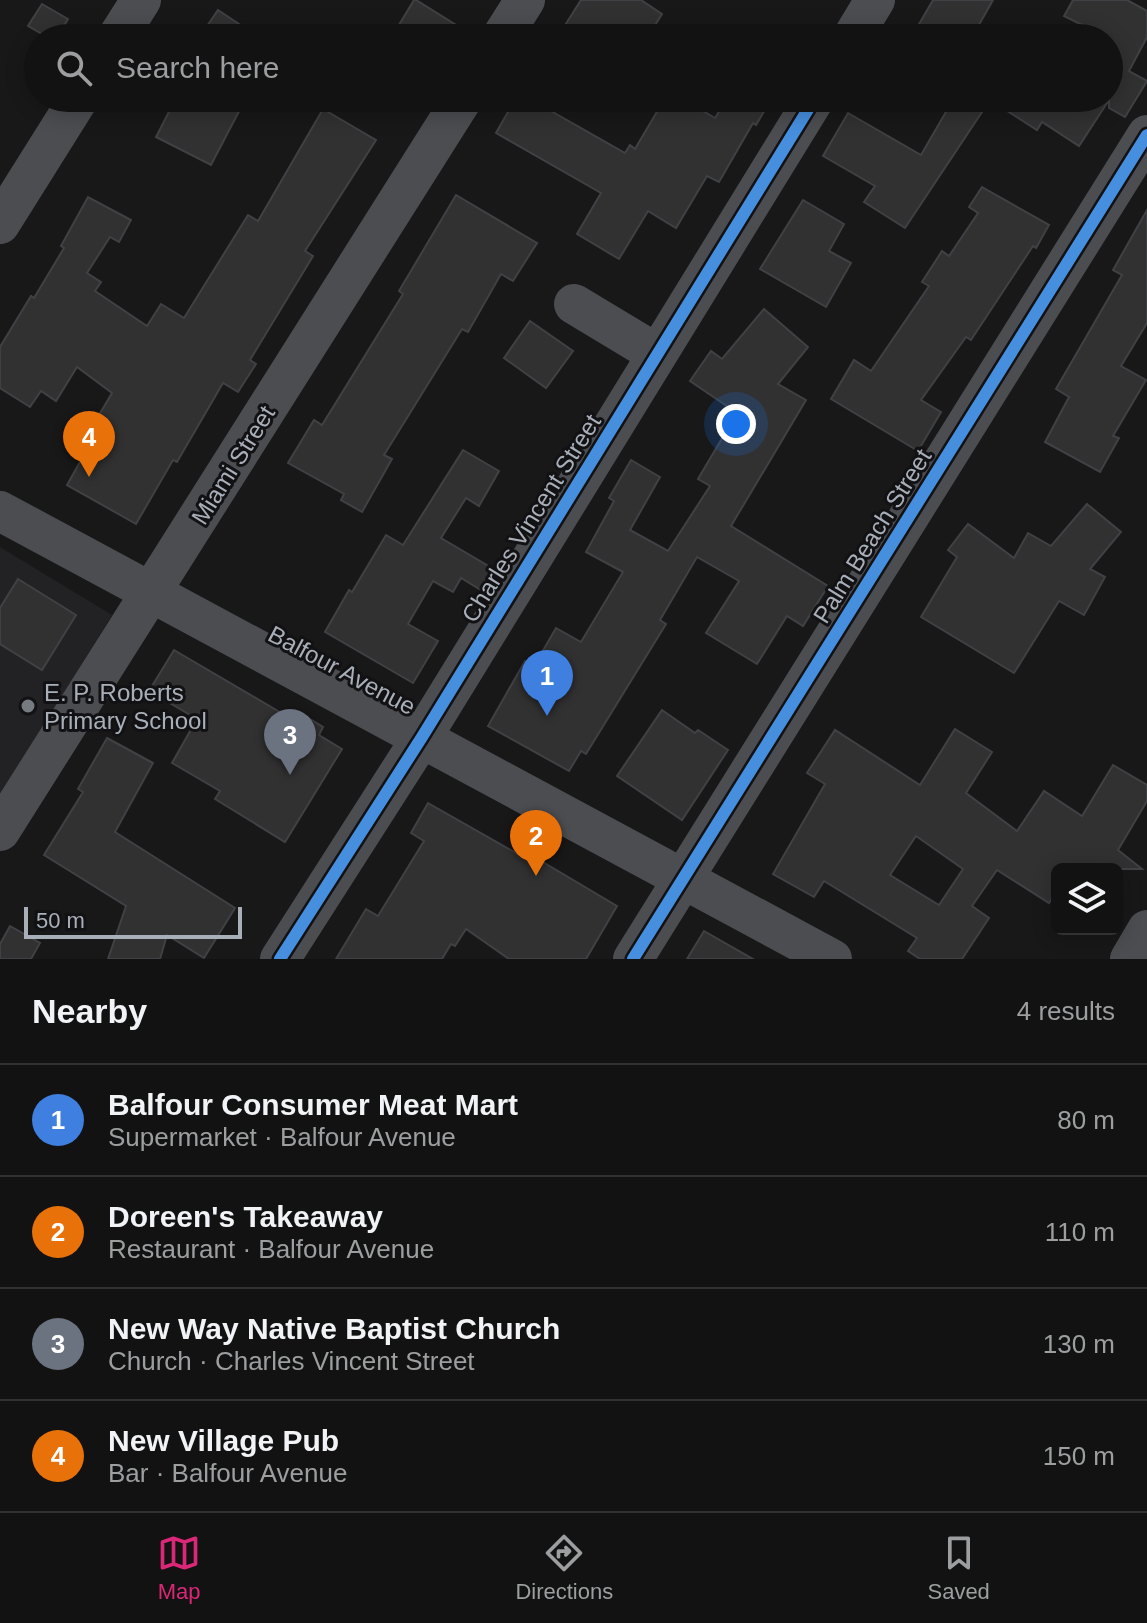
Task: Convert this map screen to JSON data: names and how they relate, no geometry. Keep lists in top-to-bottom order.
{
  "streets": {
    "street": [
      "Miami Street",
      "Charles Vincent Street",
      "Palm Beach Street",
      "Balfour Avenue"
    ]
  },
  "crossings": [
    ["Miami Street", "Balfour Avenue"],
    ["Charles Vincent Street", "Balfour Avenue"],
    ["Palm Beach Street", "Balfour Avenue"]
  ],
  "places": ["E. P. Roberts Primary School"],
  "scale_bar": "50 m",
  "page": {
    "search": "Search here",
    "pins": [
      "4",
      "1",
      "3",
      "2"
    ],
    "scale": "50 m",
    "heading": ["Nearby", "4 results"],
    "list": [
      {
        "mark": "1",
        "name": "Balfour Consumer Meat Mart",
        "note": "Supermarket · Balfour Avenue",
        "value": "80 m"
      },
      {
        "mark": "2",
        "name": "Doreen's Takeaway",
        "note": "Restaurant · Balfour Avenue",
        "value": "110 m"
      },
      {
        "mark": "3",
        "name": "New Way Native Baptist Church",
        "note": "Church · Charles Vincent Street",
        "value": "130 m"
      },
      {
        "mark": "4",
        "name": "New Village Pub",
        "note": "Bar · Balfour Avenue",
        "value": "150 m"
      }
    ],
    "nav": ["Map", "Directions", "Saved"]
  }
}
